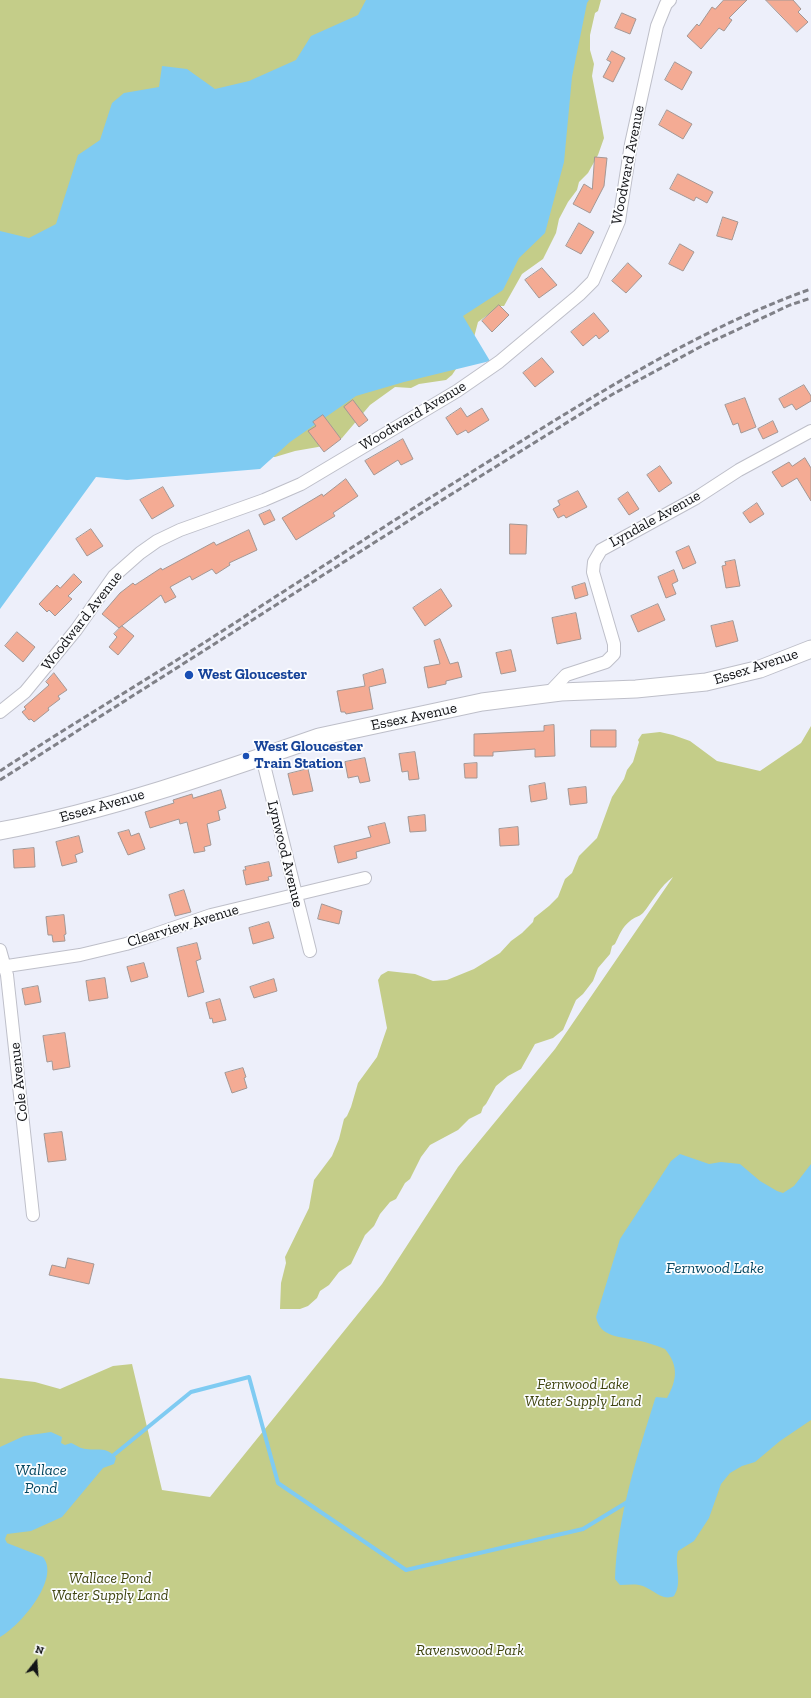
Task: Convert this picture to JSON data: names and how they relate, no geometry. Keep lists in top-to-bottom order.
{
  "streets": {
    "street": [
      "Woodward Avenue",
      "Lyndale Avenue",
      "Essex Avenue",
      "Lynwood Avenue",
      "Clearview Avenue",
      "Cole Avenue"
    ]
  },
  "crossings": [
    ["Lyndale Avenue", "Essex Avenue"],
    ["Essex Avenue", "Lynwood Avenue"],
    ["Lynwood Avenue", "Clearview Avenue"],
    ["Clearview Avenue", "Cole Avenue"]
  ],
  "water": ["Fernwood Lake", "Wallace Pond"],
  "parks": ["Fernwood Lake Water Supply Land", "Wallace Pond Water Supply Land", "Ravenswood Park"],
  "places": ["West Gloucester", "West Gloucester Train Station"],
  "north": "top"
}
